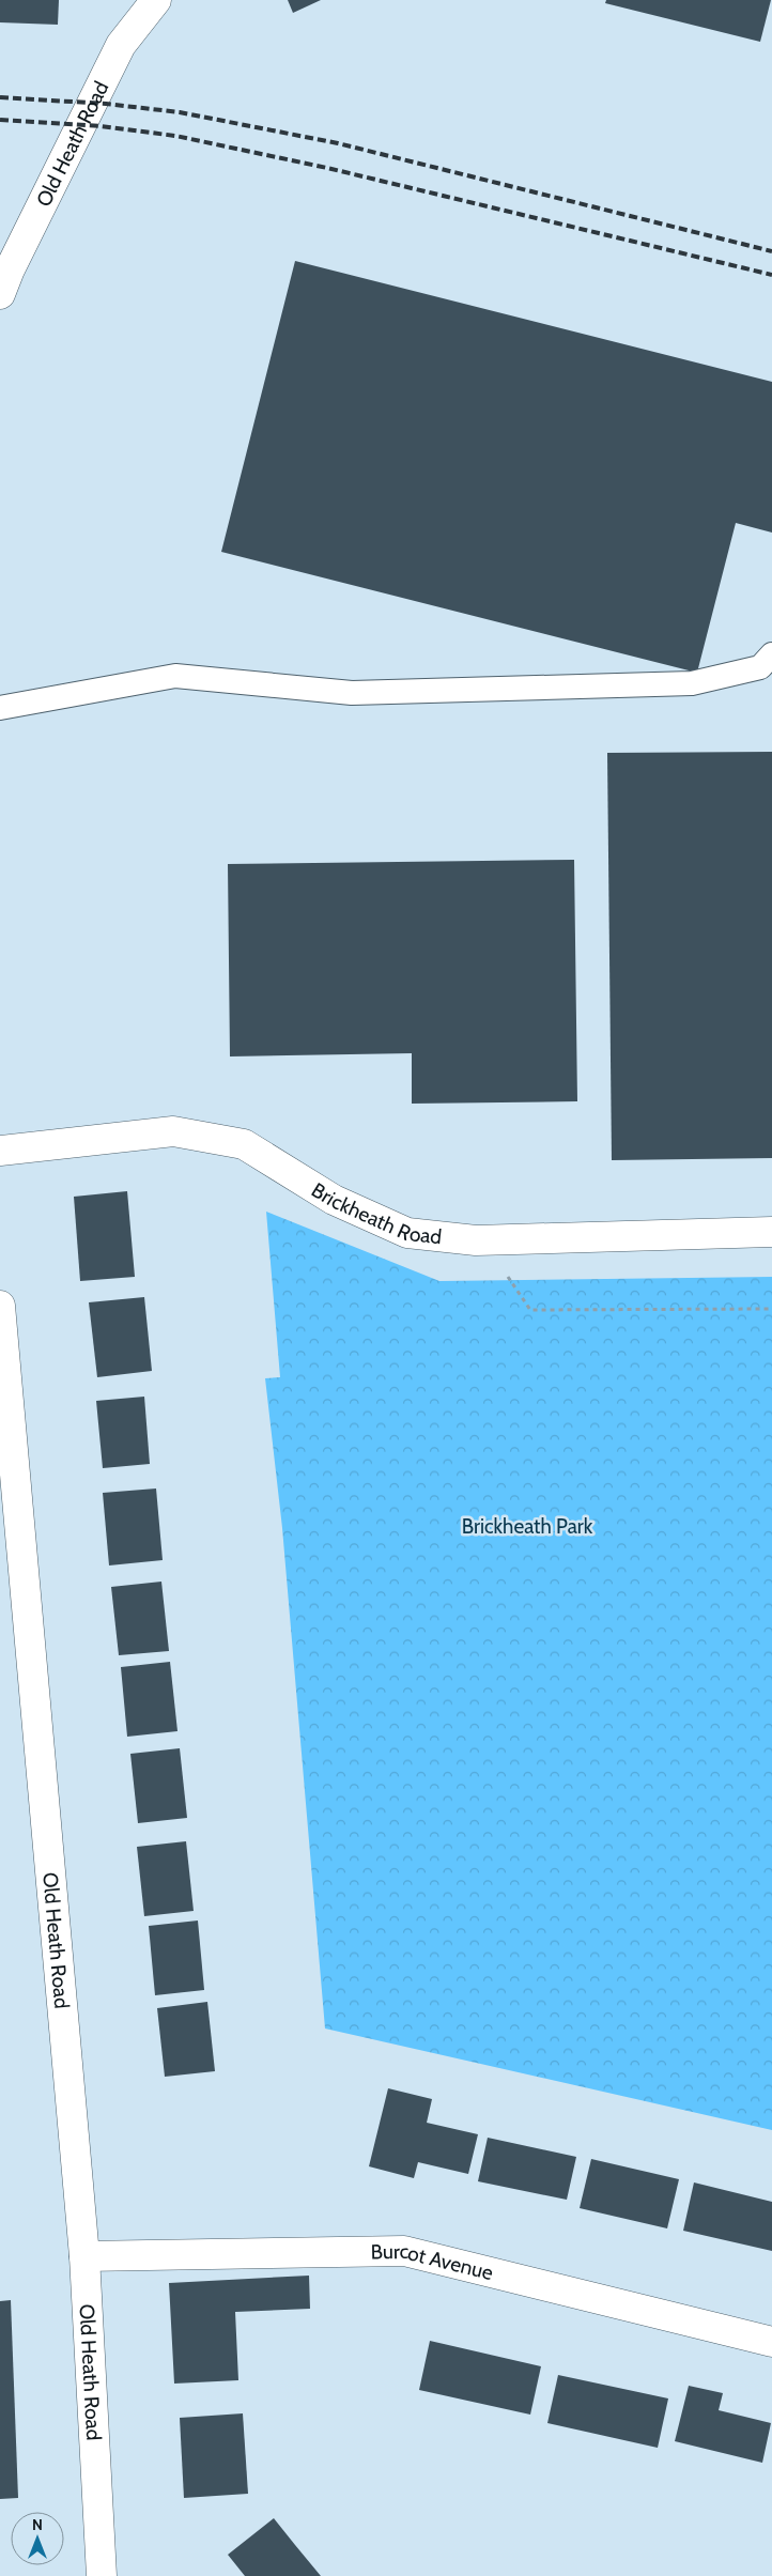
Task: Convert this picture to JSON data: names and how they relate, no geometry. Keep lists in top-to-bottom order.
{
  "streets": {
    "street": ["Old Heath Road", "Brickheath Road", "Burcot Avenue"]
  },
  "crossings": [
    ["Old Heath Road", "Burcot Avenue"]
  ],
  "parks": ["Brickheath Park"],
  "north": "top"
}
